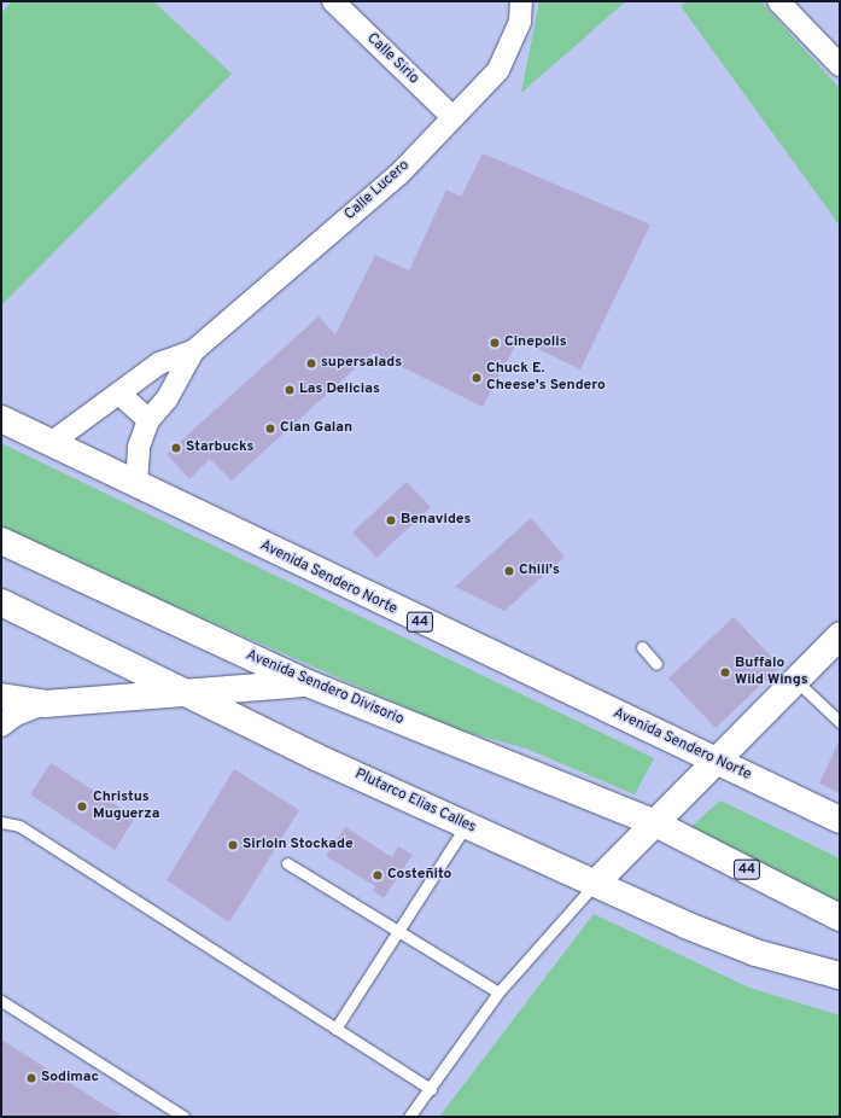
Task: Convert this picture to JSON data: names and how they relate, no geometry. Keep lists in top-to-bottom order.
{
  "streets": {
    "main road": [
      "Avenida Sendero Norte",
      "44",
      "Avenida Sendero Divisorio",
      "Plutarco Elias Calles"
    ],
    "street": ["Calle Sirio", "Calle Lucero"]
  },
  "crossings": [
    ["Calle Sirio", "Calle Lucero"],
    ["Calle Lucero", "Avenida Sendero Norte"],
    ["44", "Avenida Sendero Divisorio"]
  ],
  "places": [
    "Cinepolis",
    "supersalads",
    "Chuck E. Cheese's Sendero",
    "Las Delicias",
    "Clan Galan",
    "Starbucks",
    "Benavides",
    "Chili's",
    "Buffalo Wild Wings",
    "Christus Muguerza",
    "Sirloin Stockade",
    "Costeñito",
    "Sodimac"
  ]
}
